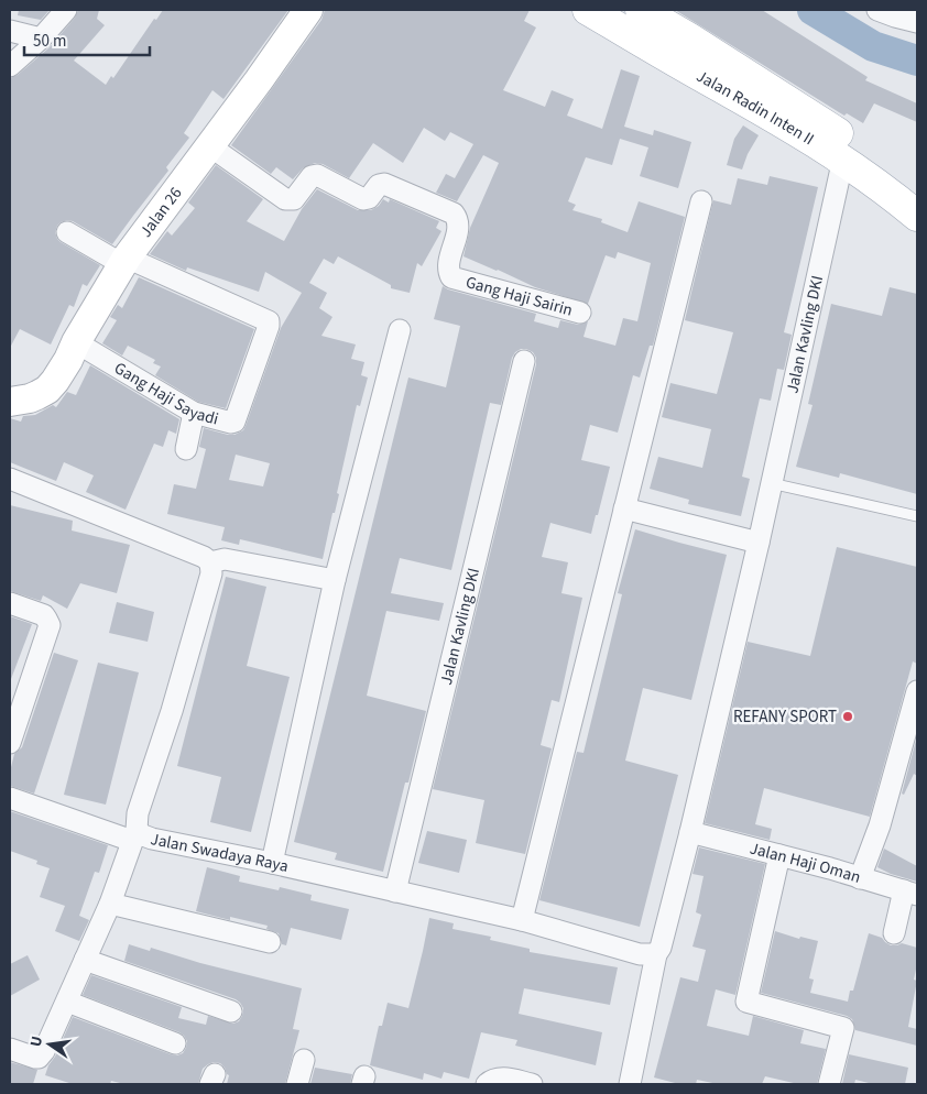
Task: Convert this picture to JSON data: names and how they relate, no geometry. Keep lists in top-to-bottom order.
{
  "streets": {
    "main road": ["Jalan Radin Inten II"],
    "street": [
      "Jalan 26",
      "Gang Haji Sairin",
      "Jalan Kavling DKI",
      "Gang Haji Sayadi",
      "Jalan Swadaya Raya",
      "Jalan Haji Oman"
    ]
  },
  "crossings": [
    ["Jalan Radin Inten II", "Jalan Kavling DKI"],
    ["Jalan 26", "Gang Haji Sairin"],
    ["Jalan 26", "Gang Haji Sayadi"],
    ["Jalan Kavling DKI", "Jalan Swadaya Raya"],
    ["Jalan Kavling DKI", "Jalan Haji Oman"]
  ],
  "places": ["REFANY SPORT"],
  "scale_bar": "50 m",
  "north": "left"
}
